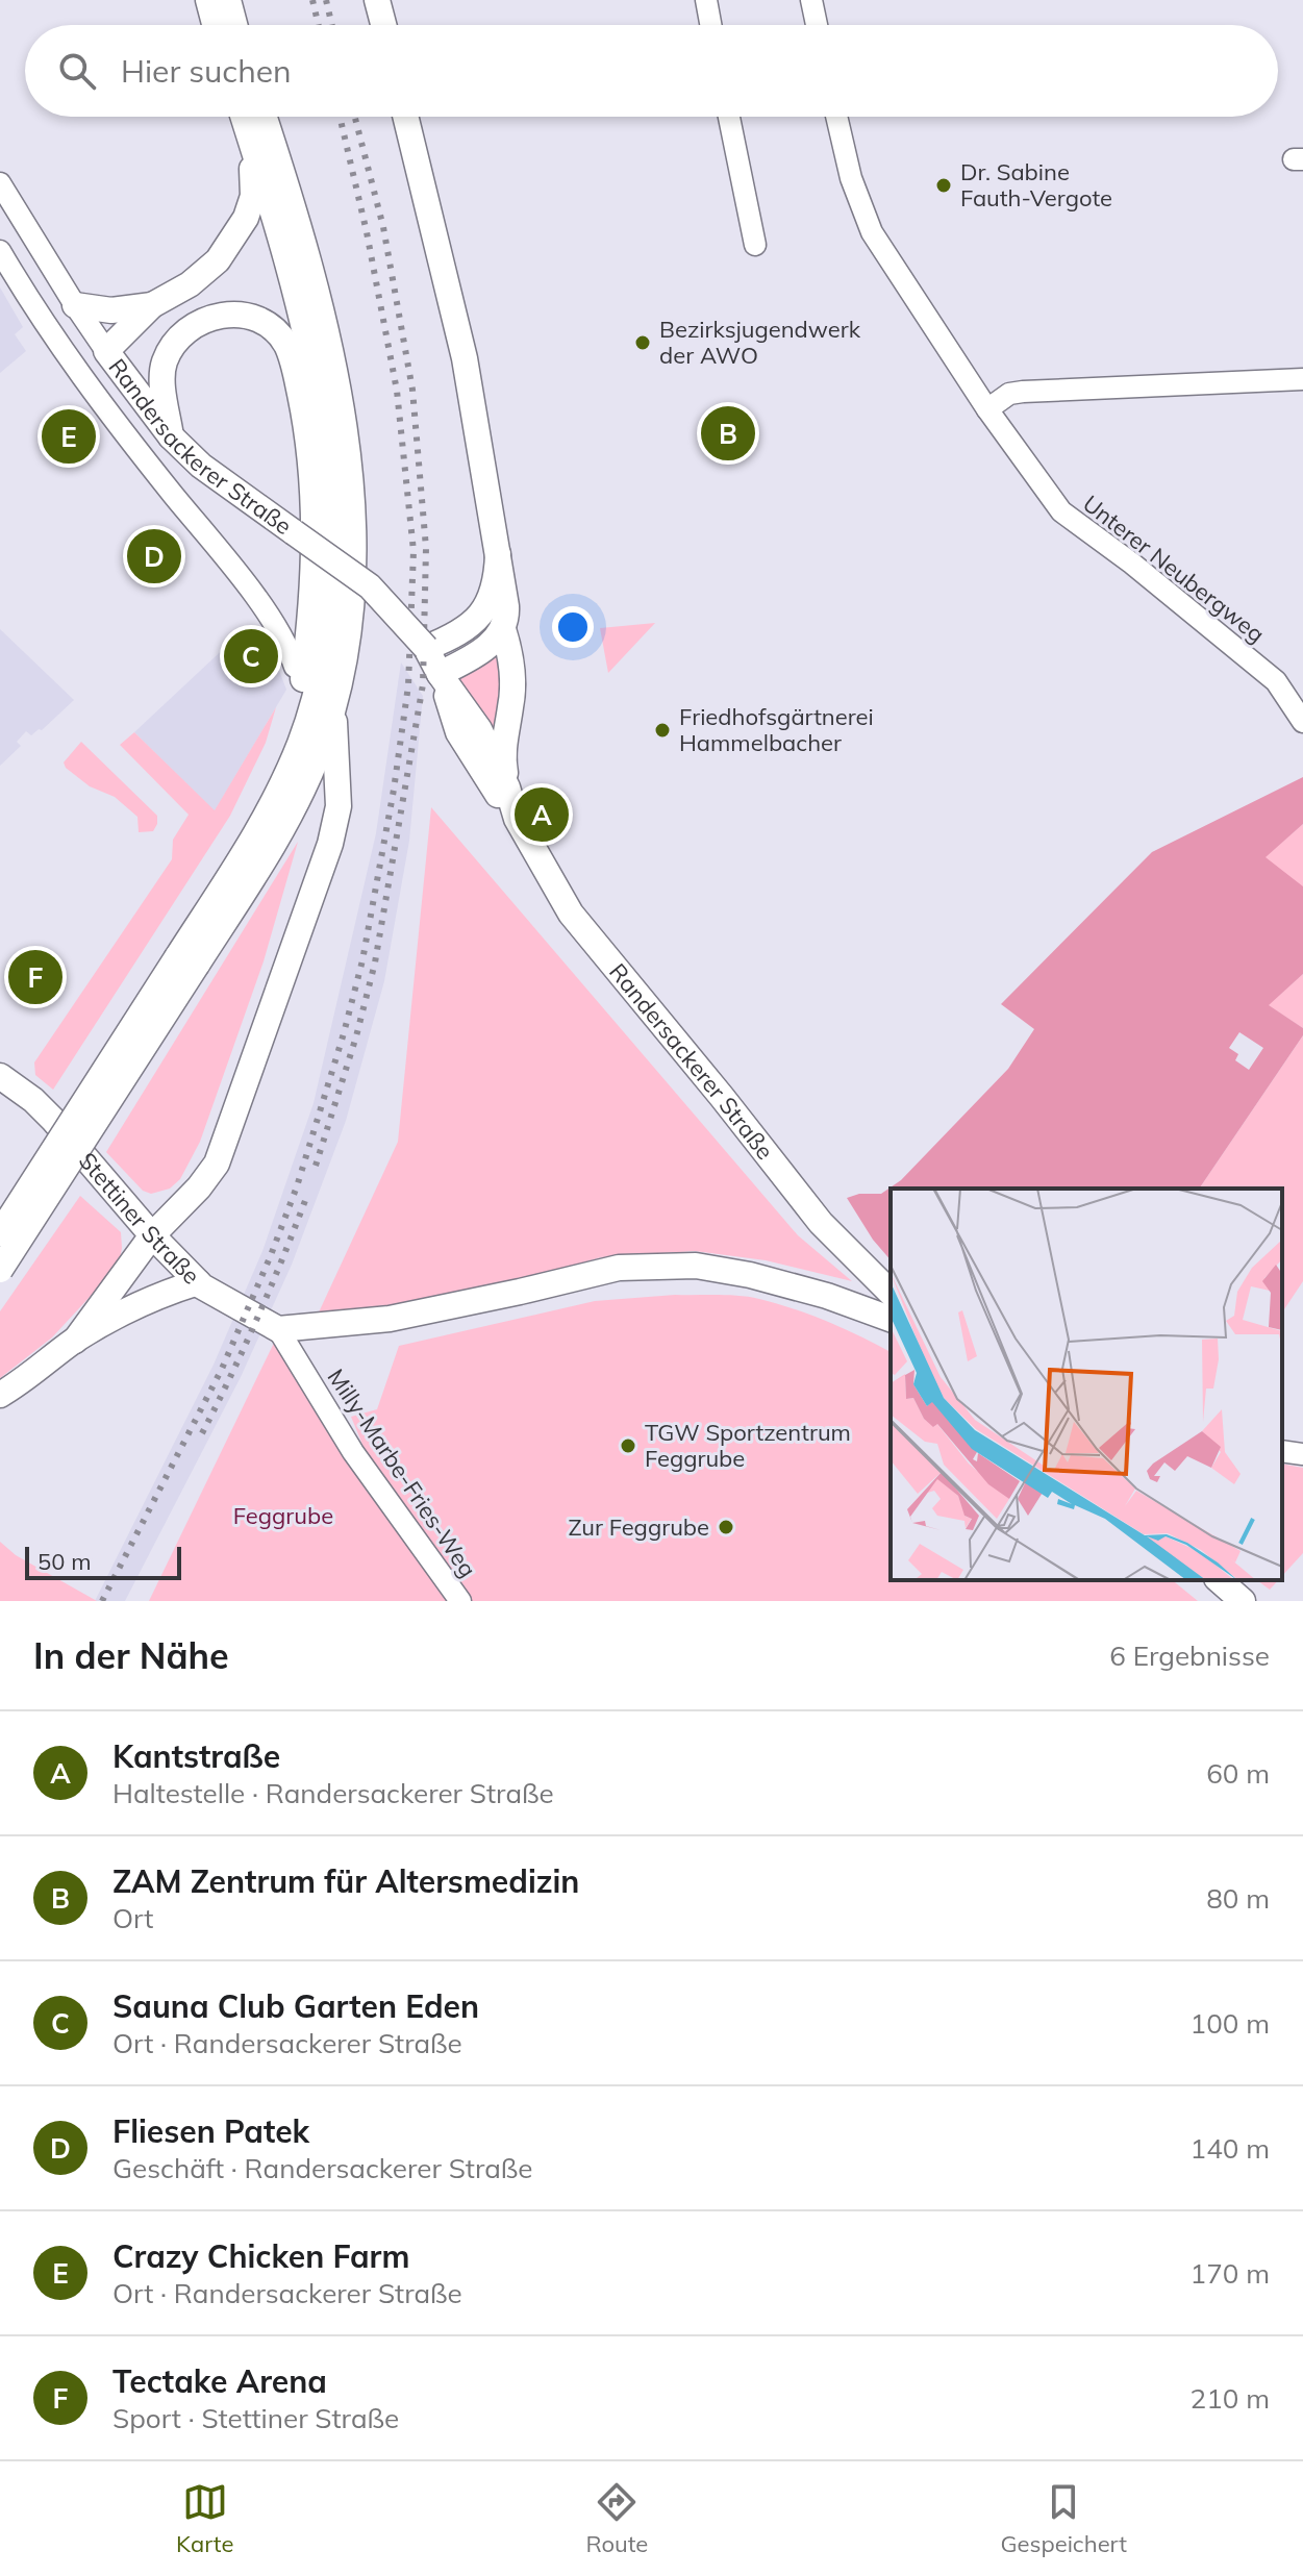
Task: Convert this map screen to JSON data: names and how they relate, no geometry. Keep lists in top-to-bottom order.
{
  "streets": {
    "main road": ["Randersackerer Straße", "Stettiner Straße"],
    "street": ["Unterer Neubergweg", "Milly-Marbe-Fries-Weg"]
  },
  "crossings": [
    ["Stettiner Straße", "Milly-Marbe-Fries-Weg"]
  ],
  "parks": ["Feggrube"],
  "places": [
    "Dr. Sabine Fauth-Vergote",
    "Bezirksjugendwerk der AWO",
    "Friedhofsgärtnerei Hammelbacher",
    "TGW Sportzentrum Feggrube",
    "Zur Feggrube"
  ],
  "scale_bar": "50 m",
  "page": {
    "search": "Hier suchen",
    "pins": [
      "B",
      "E",
      "D",
      "C",
      "A",
      "F"
    ],
    "scale": "50 m",
    "heading": ["In der Nähe", "6 Ergebnisse"],
    "list": [
      {
        "mark": "A",
        "name": "Kantstraße",
        "note": "Haltestelle · Randersackerer Straße",
        "value": "60 m"
      },
      {
        "mark": "B",
        "name": "ZAM Zentrum für Altersmedizin",
        "note": "Ort",
        "value": "80 m"
      },
      {
        "mark": "C",
        "name": "Sauna Club Garten Eden",
        "note": "Ort · Randersackerer Straße",
        "value": "100 m"
      },
      {
        "mark": "D",
        "name": "Fliesen Patek",
        "note": "Geschäft · Randersackerer Straße",
        "value": "140 m"
      },
      {
        "mark": "E",
        "name": "Crazy Chicken Farm",
        "note": "Ort · Randersackerer Straße",
        "value": "170 m"
      },
      {
        "mark": "F",
        "name": "Tectake Arena",
        "note": "Sport · Stettiner Straße",
        "value": "210 m"
      }
    ],
    "nav": ["Karte", "Route", "Gespeichert"]
  }
}
